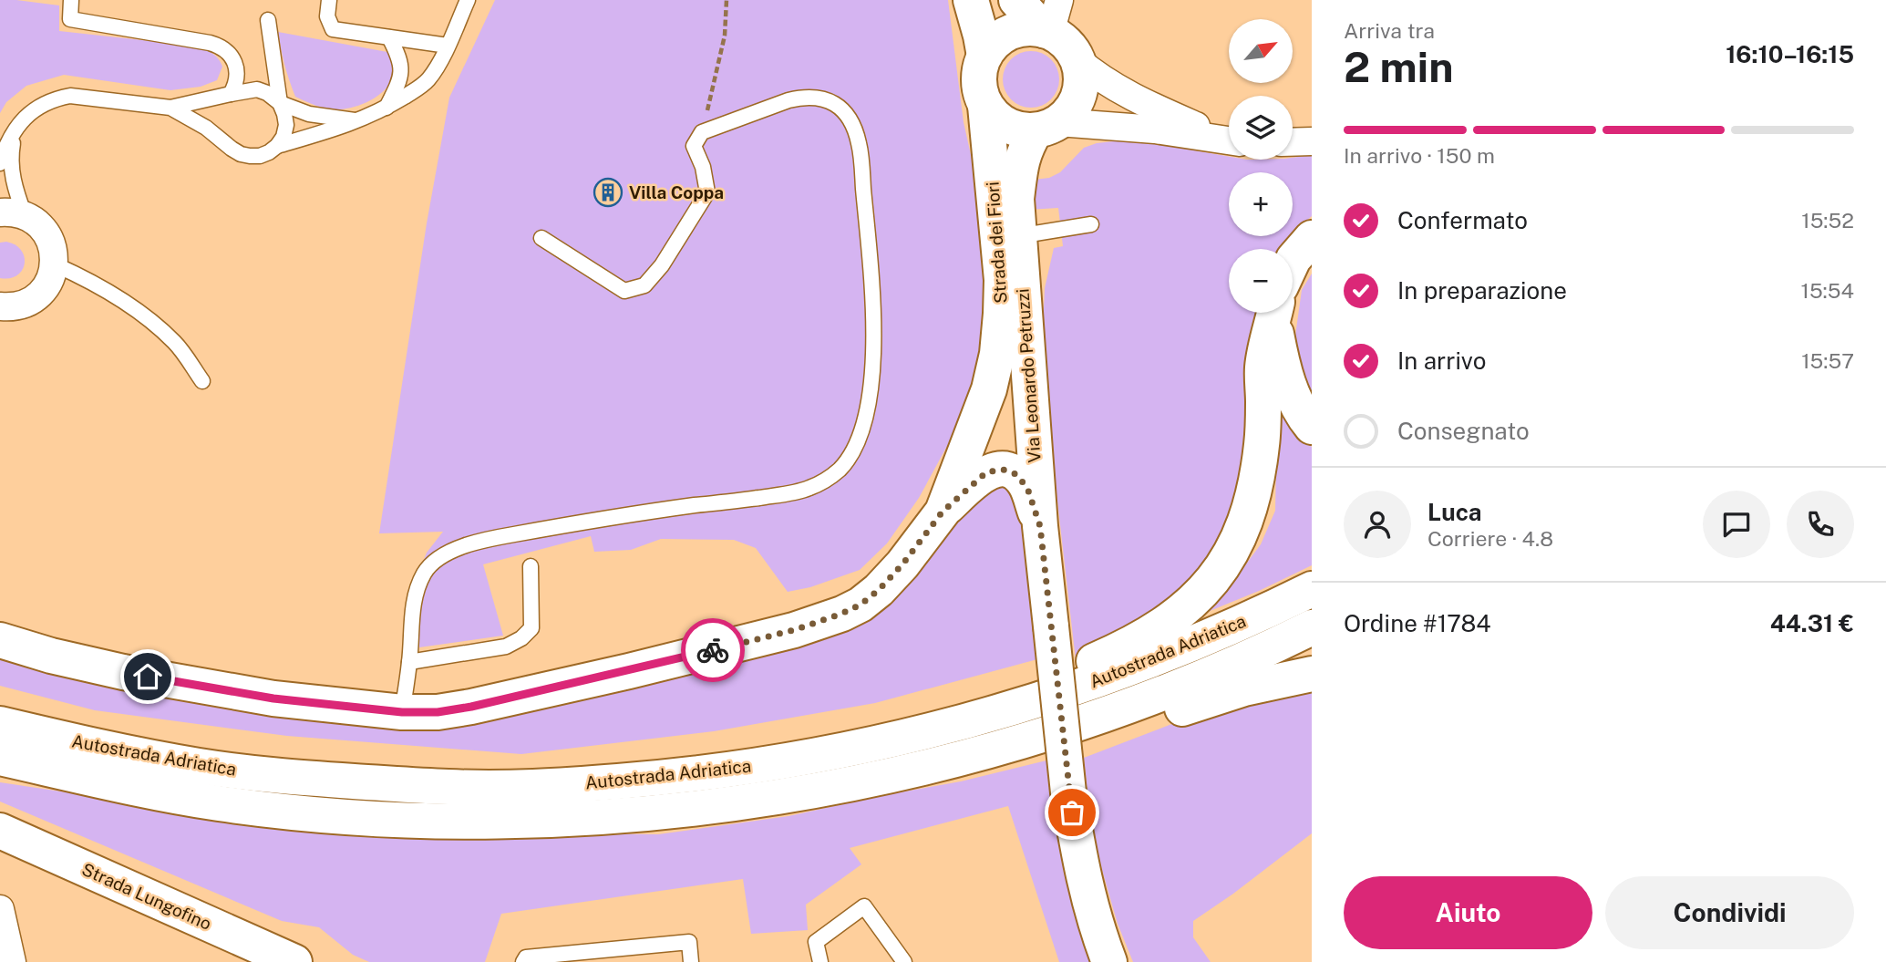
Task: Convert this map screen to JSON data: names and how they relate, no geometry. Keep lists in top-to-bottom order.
{
  "streets": {
    "main road": [
      "Strada dei Fiori",
      "Via Leonardo Petruzzi",
      "Autostrada Adriatica",
      "Strada Lungofino"
    ]
  },
  "crossings": [
    ["Strada dei Fiori", "Via Leonardo Petruzzi"]
  ],
  "places": {
    "building": ["Villa Coppa"]
  },
  "north": "top right",
  "page": {
    "heading": ["2 min", "Arriva tra", "16:10–16:15"],
    "panel": [
      "Luca",
      "Corriere · 4.8",
      "Ordine #1784",
      "44.31 €"
    ],
    "map_buttons": ["+", "−"],
    "bar": "In arrivo · 150 m",
    "list": [
      ["Confermato", "15:52"],
      ["In preparazione", "15:54"],
      ["In arrivo", "15:57"],
      "Consegnato"
    ],
    "buttons": ["Aiuto", "Condividi"]
  }
}
